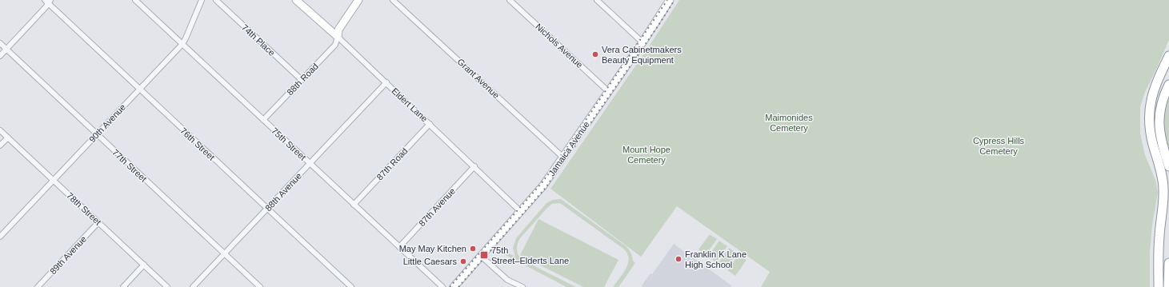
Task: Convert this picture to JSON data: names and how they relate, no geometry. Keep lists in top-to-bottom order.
{
  "streets": {
    "main road": ["Eldert Lane", "Jamaica Avenue"],
    "street": [
      "74th Place",
      "Nichols Avenue",
      "Grant Avenue",
      "88th Road",
      "90th Avenue",
      "76th Street",
      "75th Street",
      "87th Road",
      "77th Street",
      "88th Avenue",
      "87th Avenue",
      "78th Street",
      "89th Avenue"
    ]
  },
  "crossings": [
    ["74th Place", "88th Road"],
    ["Nichols Avenue", "Jamaica Avenue"],
    ["Grant Avenue", "Jamaica Avenue"],
    ["88th Road", "Eldert Lane"],
    ["88th Road", "75th Street"],
    ["Eldert Lane", "Jamaica Avenue"],
    ["Eldert Lane", "87th Road"],
    ["Eldert Lane", "88th Avenue"],
    ["Eldert Lane", "87th Avenue"],
    ["90th Avenue", "76th Street"],
    ["90th Avenue", "75th Street"],
    ["90th Avenue", "77th Street"],
    ["90th Avenue", "78th Street"],
    ["76th Street", "88th Avenue"],
    ["75th Street", "87th Road"],
    ["75th Street", "88th Avenue"],
    ["75th Street", "87th Avenue"],
    ["77th Street", "88th Avenue"],
    ["78th Street", "89th Avenue"]
  ],
  "parks": ["Maimonides Cemetery", "Cypress Hills Cemetery", "Mount Hope Cemetery"],
  "places": {
    "other": [
      "Vera Cabinetmakers Beauty Equipment",
      "May May Kitchen",
      "Franklin K Lane High School",
      "Little Caesars"
    ],
    "transit": ["75th Street–Elderts Lane"]
  }
}
